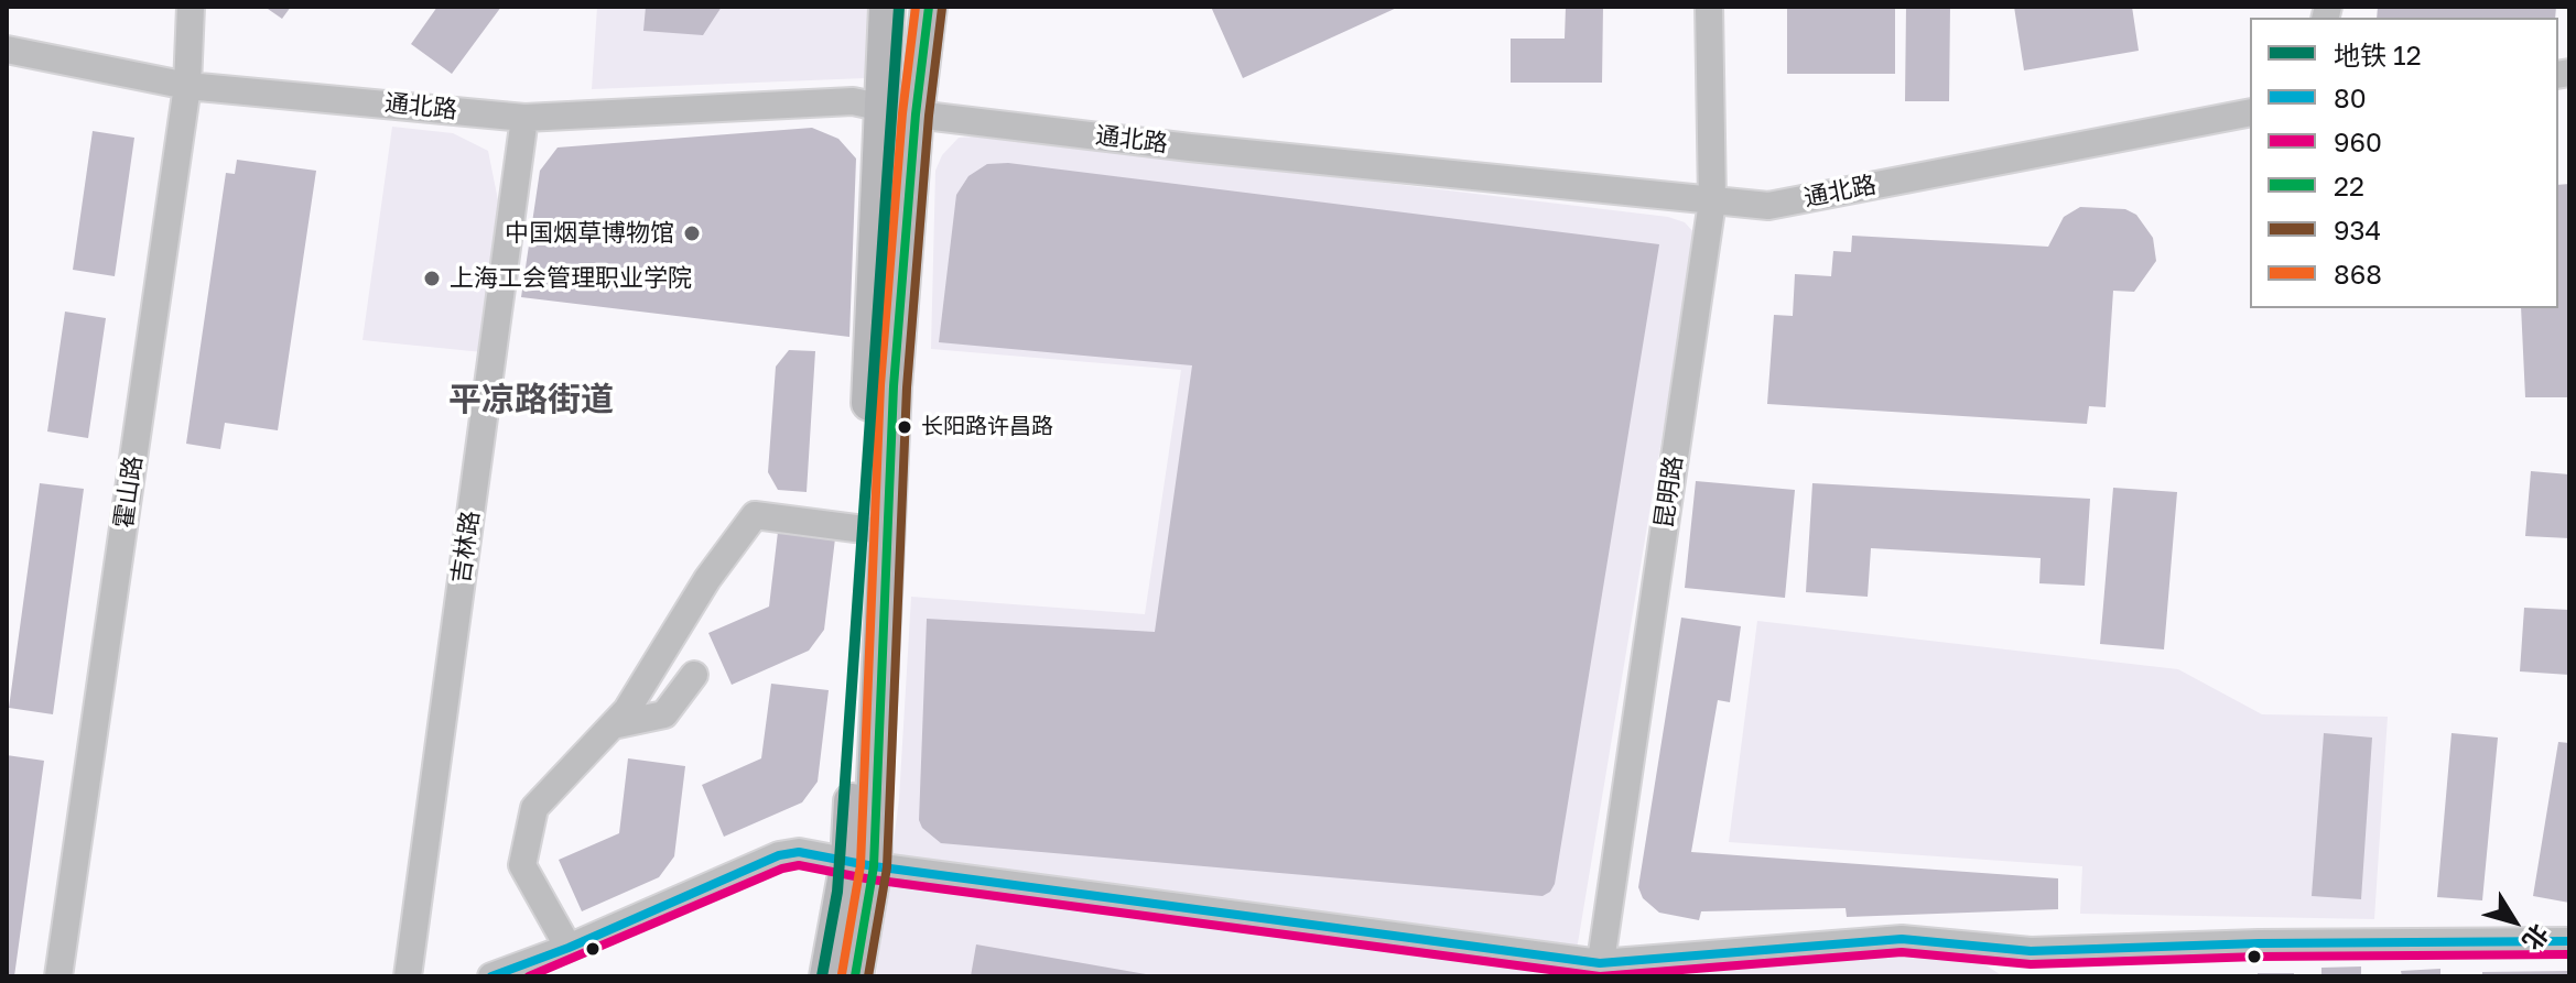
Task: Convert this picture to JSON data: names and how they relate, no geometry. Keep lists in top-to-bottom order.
{
  "streets": {
    "street": [
      "通北路",
      "霍山路",
      "昆明路",
      "吉林路"
    ]
  },
  "crossings": [
    ["通北路", "霍山路"],
    ["通北路", "昆明路"],
    ["通北路", "吉林路"]
  ],
  "districts": ["平凉路街道"],
  "places": ["中国烟草博物馆", "上海工会管理职业学院", "长阳路许昌路"],
  "lines": [
    "metro line 12",
    "transit line 22",
    "transit line 868",
    "transit line 934",
    "transit line 80",
    "transit line 960"
  ],
  "legend": [
    "地铁 12",
    "80",
    "960",
    "22",
    "934",
    "868"
  ],
  "north": "bottom right"
}
